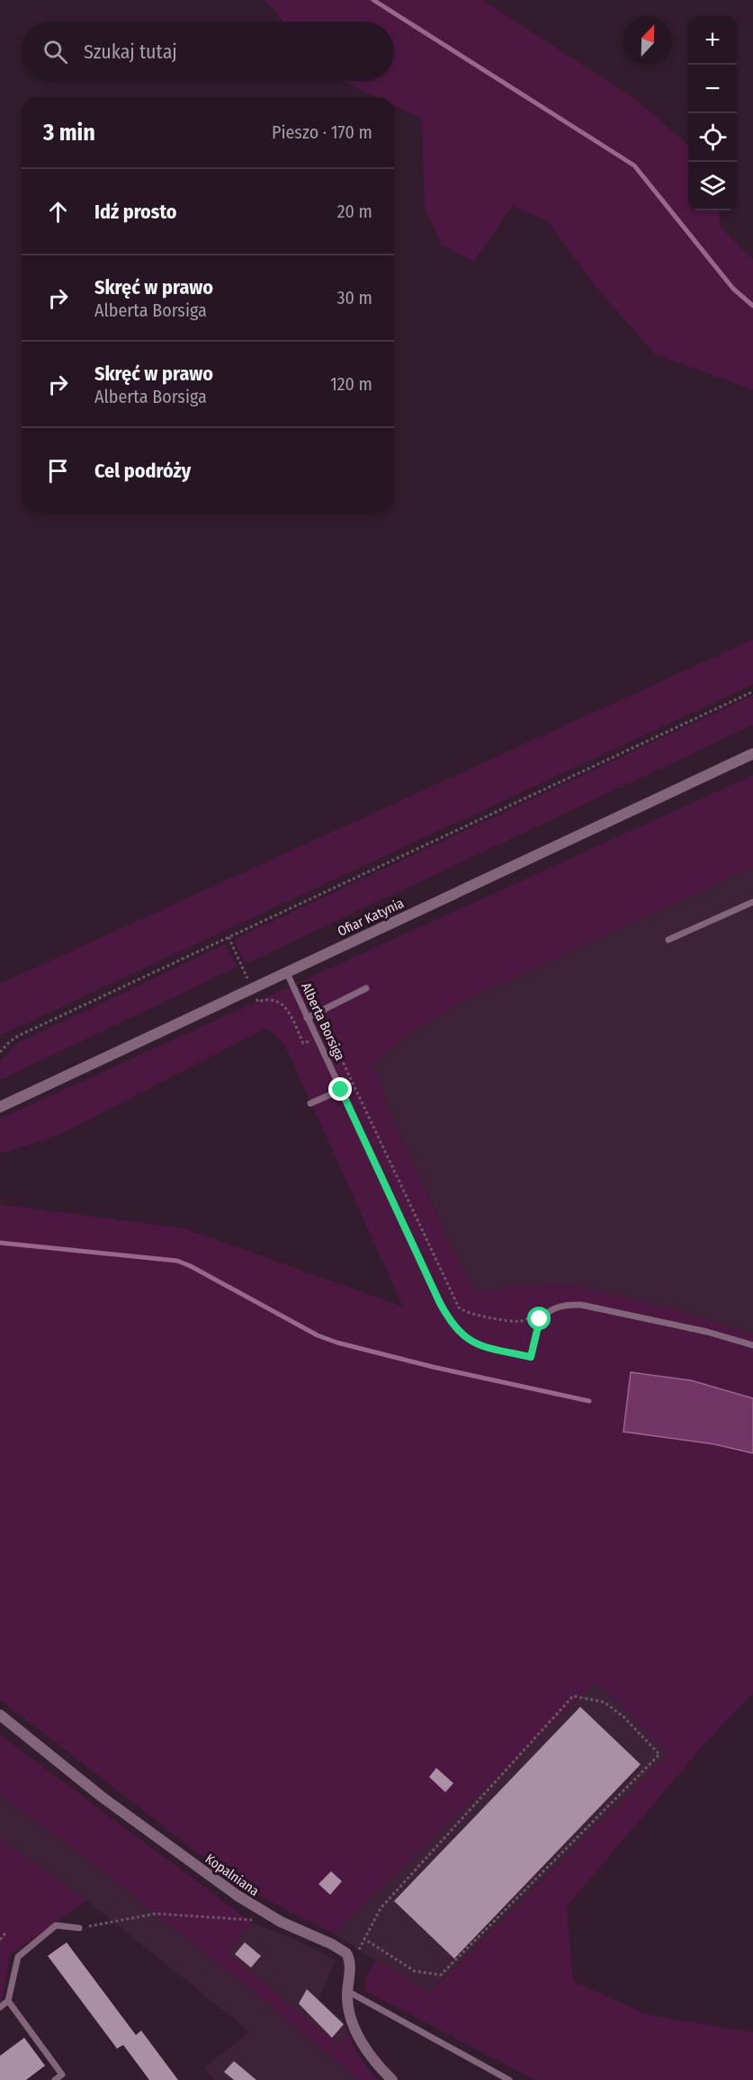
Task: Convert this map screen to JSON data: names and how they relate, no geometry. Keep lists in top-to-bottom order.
{
  "streets": {
    "street": ["Ofiar Katynia", "Kopalniana"],
    "lane": ["Alberta Borsiga"]
  },
  "crossings": [
    ["Ofiar Katynia", "Alberta Borsiga"]
  ],
  "north": "top",
  "page": {
    "map_buttons": ["+", "−"],
    "search": "Szukaj tutaj",
    "heading": ["3 min", "Pieszo · 170 m"],
    "list": [
      ["Idź prosto", "20 m"],
      ["Skręć w prawo", "Alberta Borsiga", "30 m"],
      ["Skręć w prawo", "Alberta Borsiga", "120 m"],
      "Cel podróży"
    ]
  }
}
